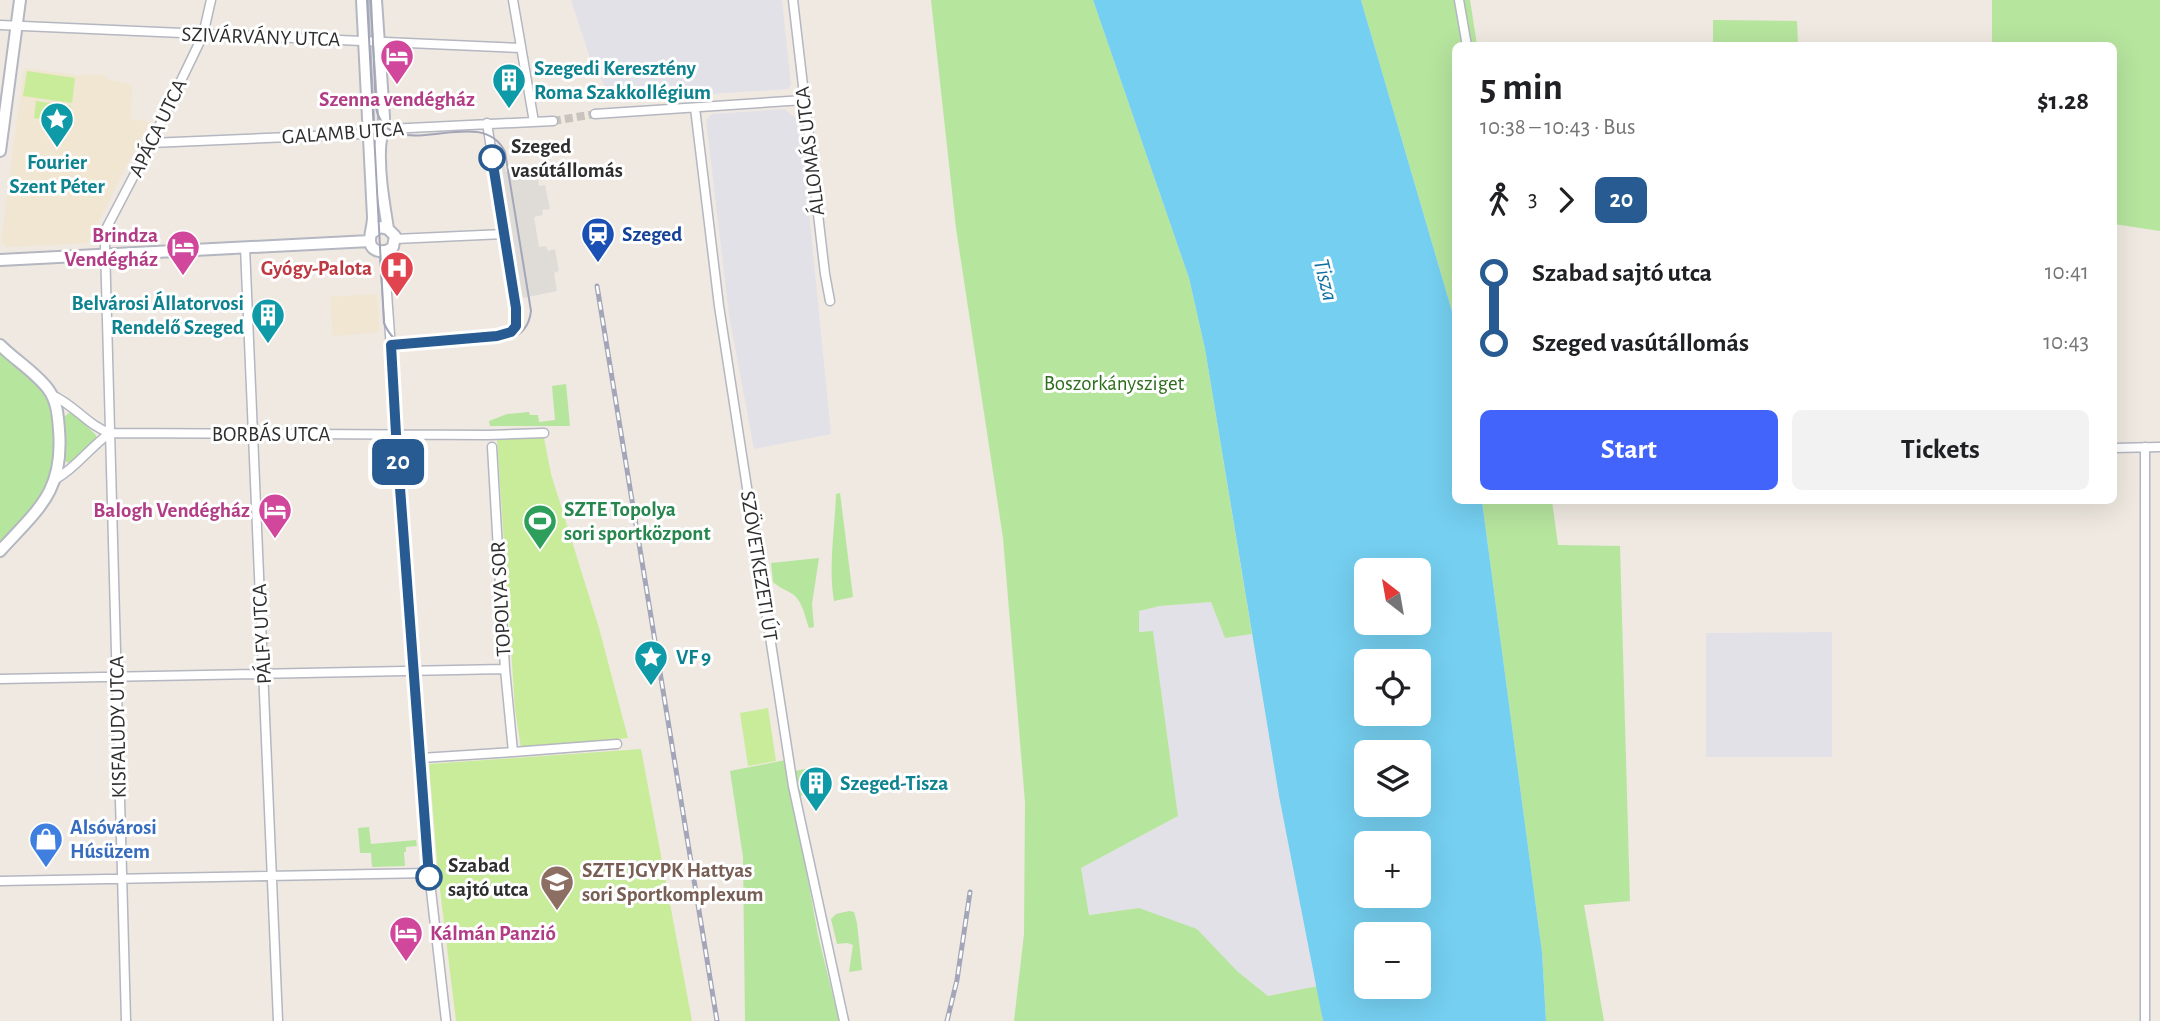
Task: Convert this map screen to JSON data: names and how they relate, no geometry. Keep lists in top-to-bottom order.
{
  "streets": {
    "street": [
      "SZIVÁRVÁNY UTCA",
      "APÁCA UTCA",
      "GALAMB UTCA",
      "ÁLLOMÁS UTCA",
      "BORBÁS UTCA",
      "SZÖVETKEZETI ÚT",
      "TOPOLYA SOR",
      "PÁLFY UTCA",
      "KISFALUDY UTCA"
    ]
  },
  "crossings": [
    ["SZIVÁRVÁNY UTCA", "APÁCA UTCA"],
    ["APÁCA UTCA", "GALAMB UTCA"],
    ["APÁCA UTCA", "BORBÁS UTCA"],
    ["APÁCA UTCA", "KISFALUDY UTCA"],
    ["BORBÁS UTCA", "PÁLFY UTCA"],
    ["BORBÁS UTCA", "KISFALUDY UTCA"]
  ],
  "water": ["Tisza"],
  "parks": ["Boszorkánysziget"],
  "places": {
    "hotel": [
      "Szenna vendégház",
      "Brindza Vendégház",
      "Balogh Vendégház",
      "Kálmán Panzió"
    ],
    "building": ["Szegedi Keresztény Roma Szakkollégium", "Belvárosi Állatorvosi Rendelő Szeged", "Szeged-Tisza"],
    "place": ["Fourier Szent Péter", "VF 9"],
    "other": ["Szeged vasútállomás", "Szabad sajtó utca"],
    "station": ["Szeged"],
    "hospital": ["Gyógy-Palota"],
    "sports": ["SZTE Topolya sori sportközpont"],
    "shop": ["Alsóvárosi Húsüzem"],
    "school or university": ["SZTE JGYPK Hattyas sori Sportkomplexum"]
  },
  "lines": ["bus line 20"],
  "north": "top left",
  "page": {
    "on_map": "20",
    "heading": ["5 min", "10:38 – 10:43 · Bus", "$1.28"],
    "legs": ["3", "20"],
    "list": [
      {
        "name": "Szabad sajtó utca",
        "value": "10:41"
      },
      {
        "name": "Szeged vasútállomás",
        "value": "10:43"
      }
    ],
    "buttons": ["Start", "Tickets"],
    "map_buttons": ["+", "−"]
  }
}
